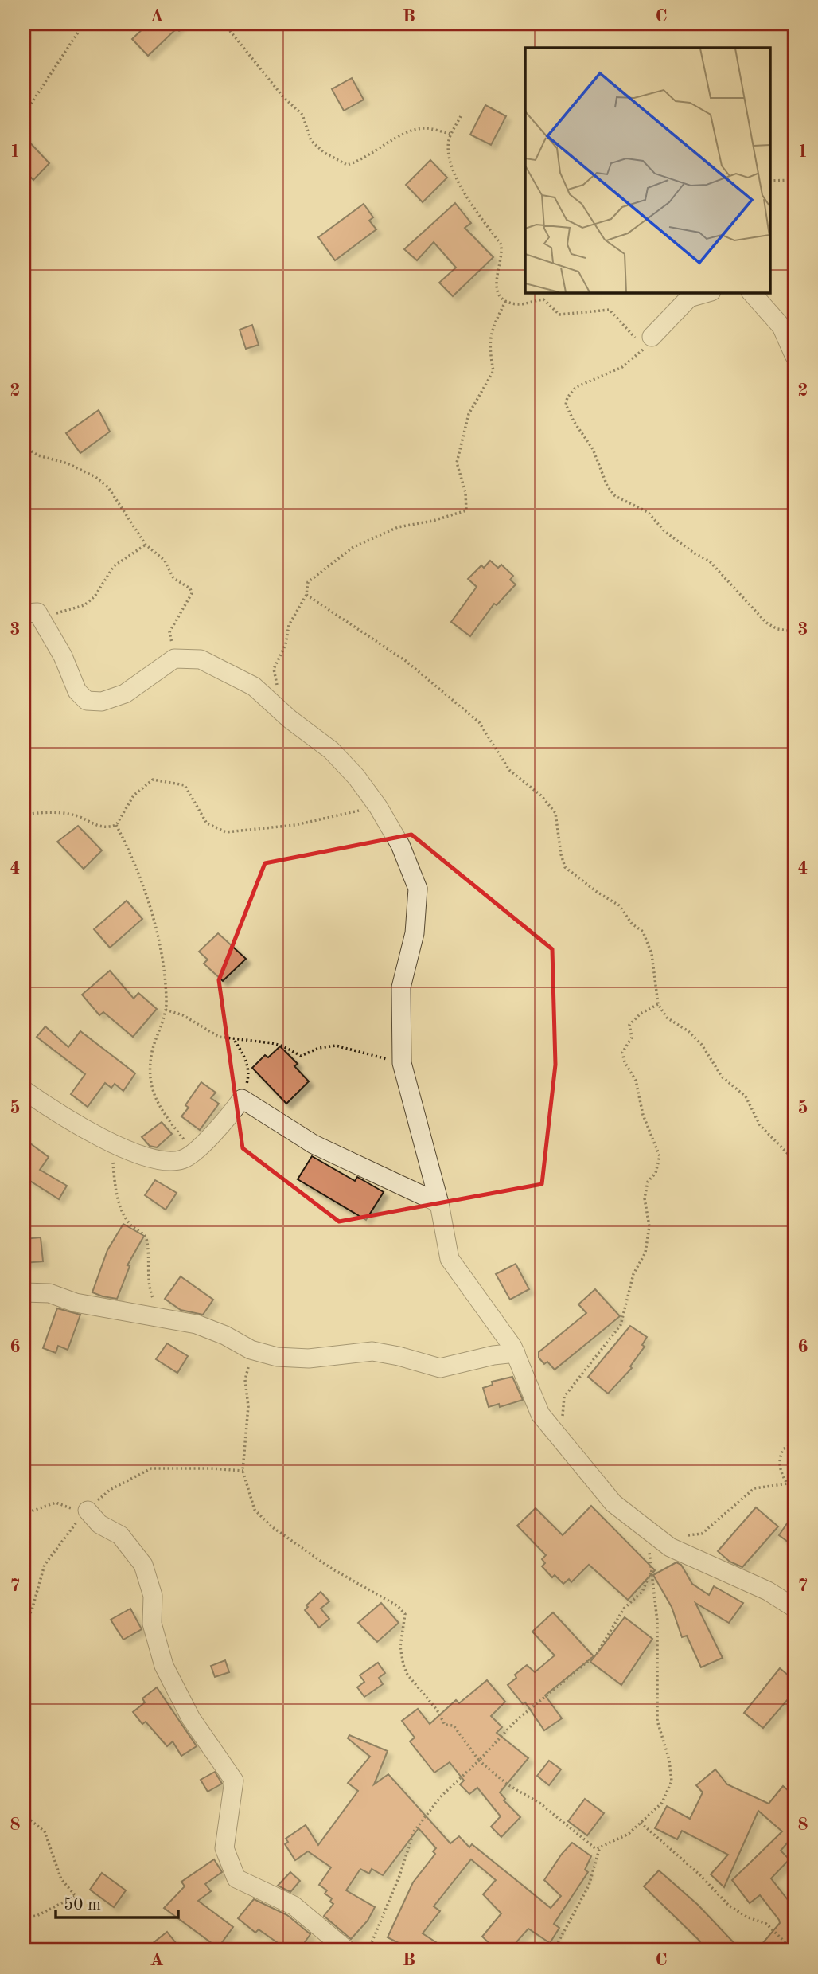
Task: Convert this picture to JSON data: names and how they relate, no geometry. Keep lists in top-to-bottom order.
{
  "scale_bar": "50 m",
  "grid": {
    "columns": ["A", "B", "C"],
    "rows": [
      "1",
      "2",
      "3",
      "4",
      "5",
      "6",
      "7",
      "8"
    ]
  }
}
